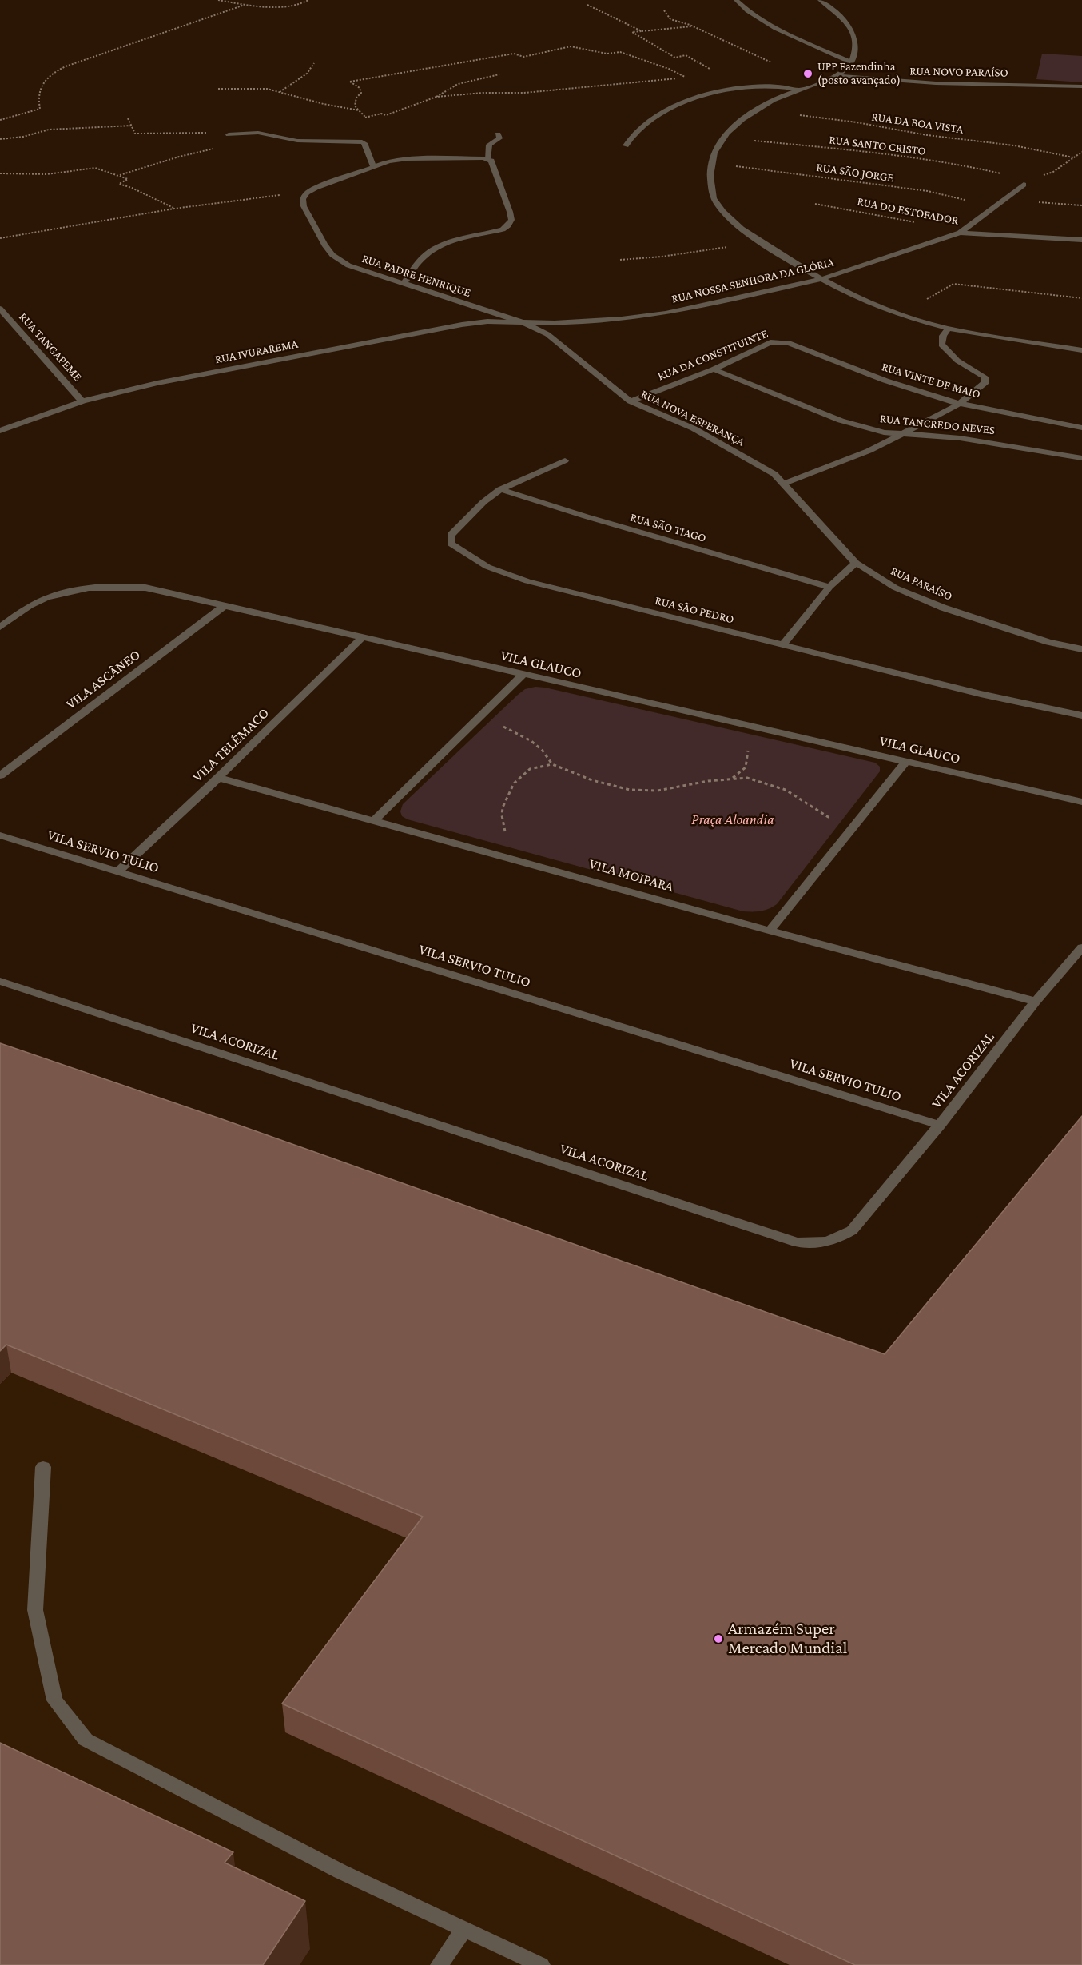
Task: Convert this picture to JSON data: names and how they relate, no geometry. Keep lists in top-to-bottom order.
{
  "streets": {
    "street": [
      "RUA NOVO PARAÍSO",
      "RUA DO ESTOFADOR",
      "RUA PADRE HENRIQUE",
      "RUA NOSSA SENHORA DA GLÓRIA",
      "RUA TANGAPEME",
      "RUA IVURAREMA",
      "RUA DA CONSTITUINTE",
      "RUA VINTE DE MAIO",
      "RUA NOVA ESPERANÇA",
      "RUA TANCREDO NEVES",
      "RUA SÃO TIAGO",
      "RUA PARAÍSO",
      "RUA SÃO PEDRO",
      "VILA GLAUCO",
      "VILA ASCÂNEO",
      "VILA TELÊMACO",
      "VILA SERVIO TULIO",
      "VILA MOIPARA",
      "VILA ACORIZAL"
    ],
    "path": ["RUA DA BOA VISTA", "RUA SANTO CRISTO", "RUA SÃO JORGE"]
  },
  "crossings": [
    ["RUA SANTO CRISTO", "RUA NOSSA SENHORA DA GLÓRIA"],
    ["RUA SÃO JORGE", "RUA NOSSA SENHORA DA GLÓRIA"],
    ["RUA DO ESTOFADOR", "RUA NOSSA SENHORA DA GLÓRIA"],
    ["RUA PADRE HENRIQUE", "RUA NOSSA SENHORA DA GLÓRIA"],
    ["RUA PADRE HENRIQUE", "RUA IVURAREMA"],
    ["RUA PADRE HENRIQUE", "RUA NOVA ESPERANÇA"],
    ["RUA NOSSA SENHORA DA GLÓRIA", "RUA IVURAREMA"],
    ["RUA NOSSA SENHORA DA GLÓRIA", "RUA NOVA ESPERANÇA"],
    ["RUA TANGAPEME", "RUA IVURAREMA"],
    ["RUA IVURAREMA", "RUA NOVA ESPERANÇA"],
    ["RUA DA CONSTITUINTE", "RUA VINTE DE MAIO"],
    ["RUA DA CONSTITUINTE", "RUA NOVA ESPERANÇA"],
    ["RUA DA CONSTITUINTE", "RUA TANCREDO NEVES"],
    ["RUA NOVA ESPERANÇA", "RUA PARAÍSO"],
    ["RUA SÃO TIAGO", "RUA SÃO PEDRO"],
    ["VILA GLAUCO", "VILA ASCÂNEO"],
    ["VILA GLAUCO", "VILA TELÊMACO"],
    ["VILA TELÊMACO", "VILA SERVIO TULIO"],
    ["VILA TELÊMACO", "VILA MOIPARA"],
    ["VILA SERVIO TULIO", "VILA ACORIZAL"],
    ["VILA MOIPARA", "VILA ACORIZAL"]
  ],
  "parks": ["Praça Aloandia"],
  "places": ["UPP Fazendinha (posto avançado)", "Armazém Super Mercado Mundial"]
}
